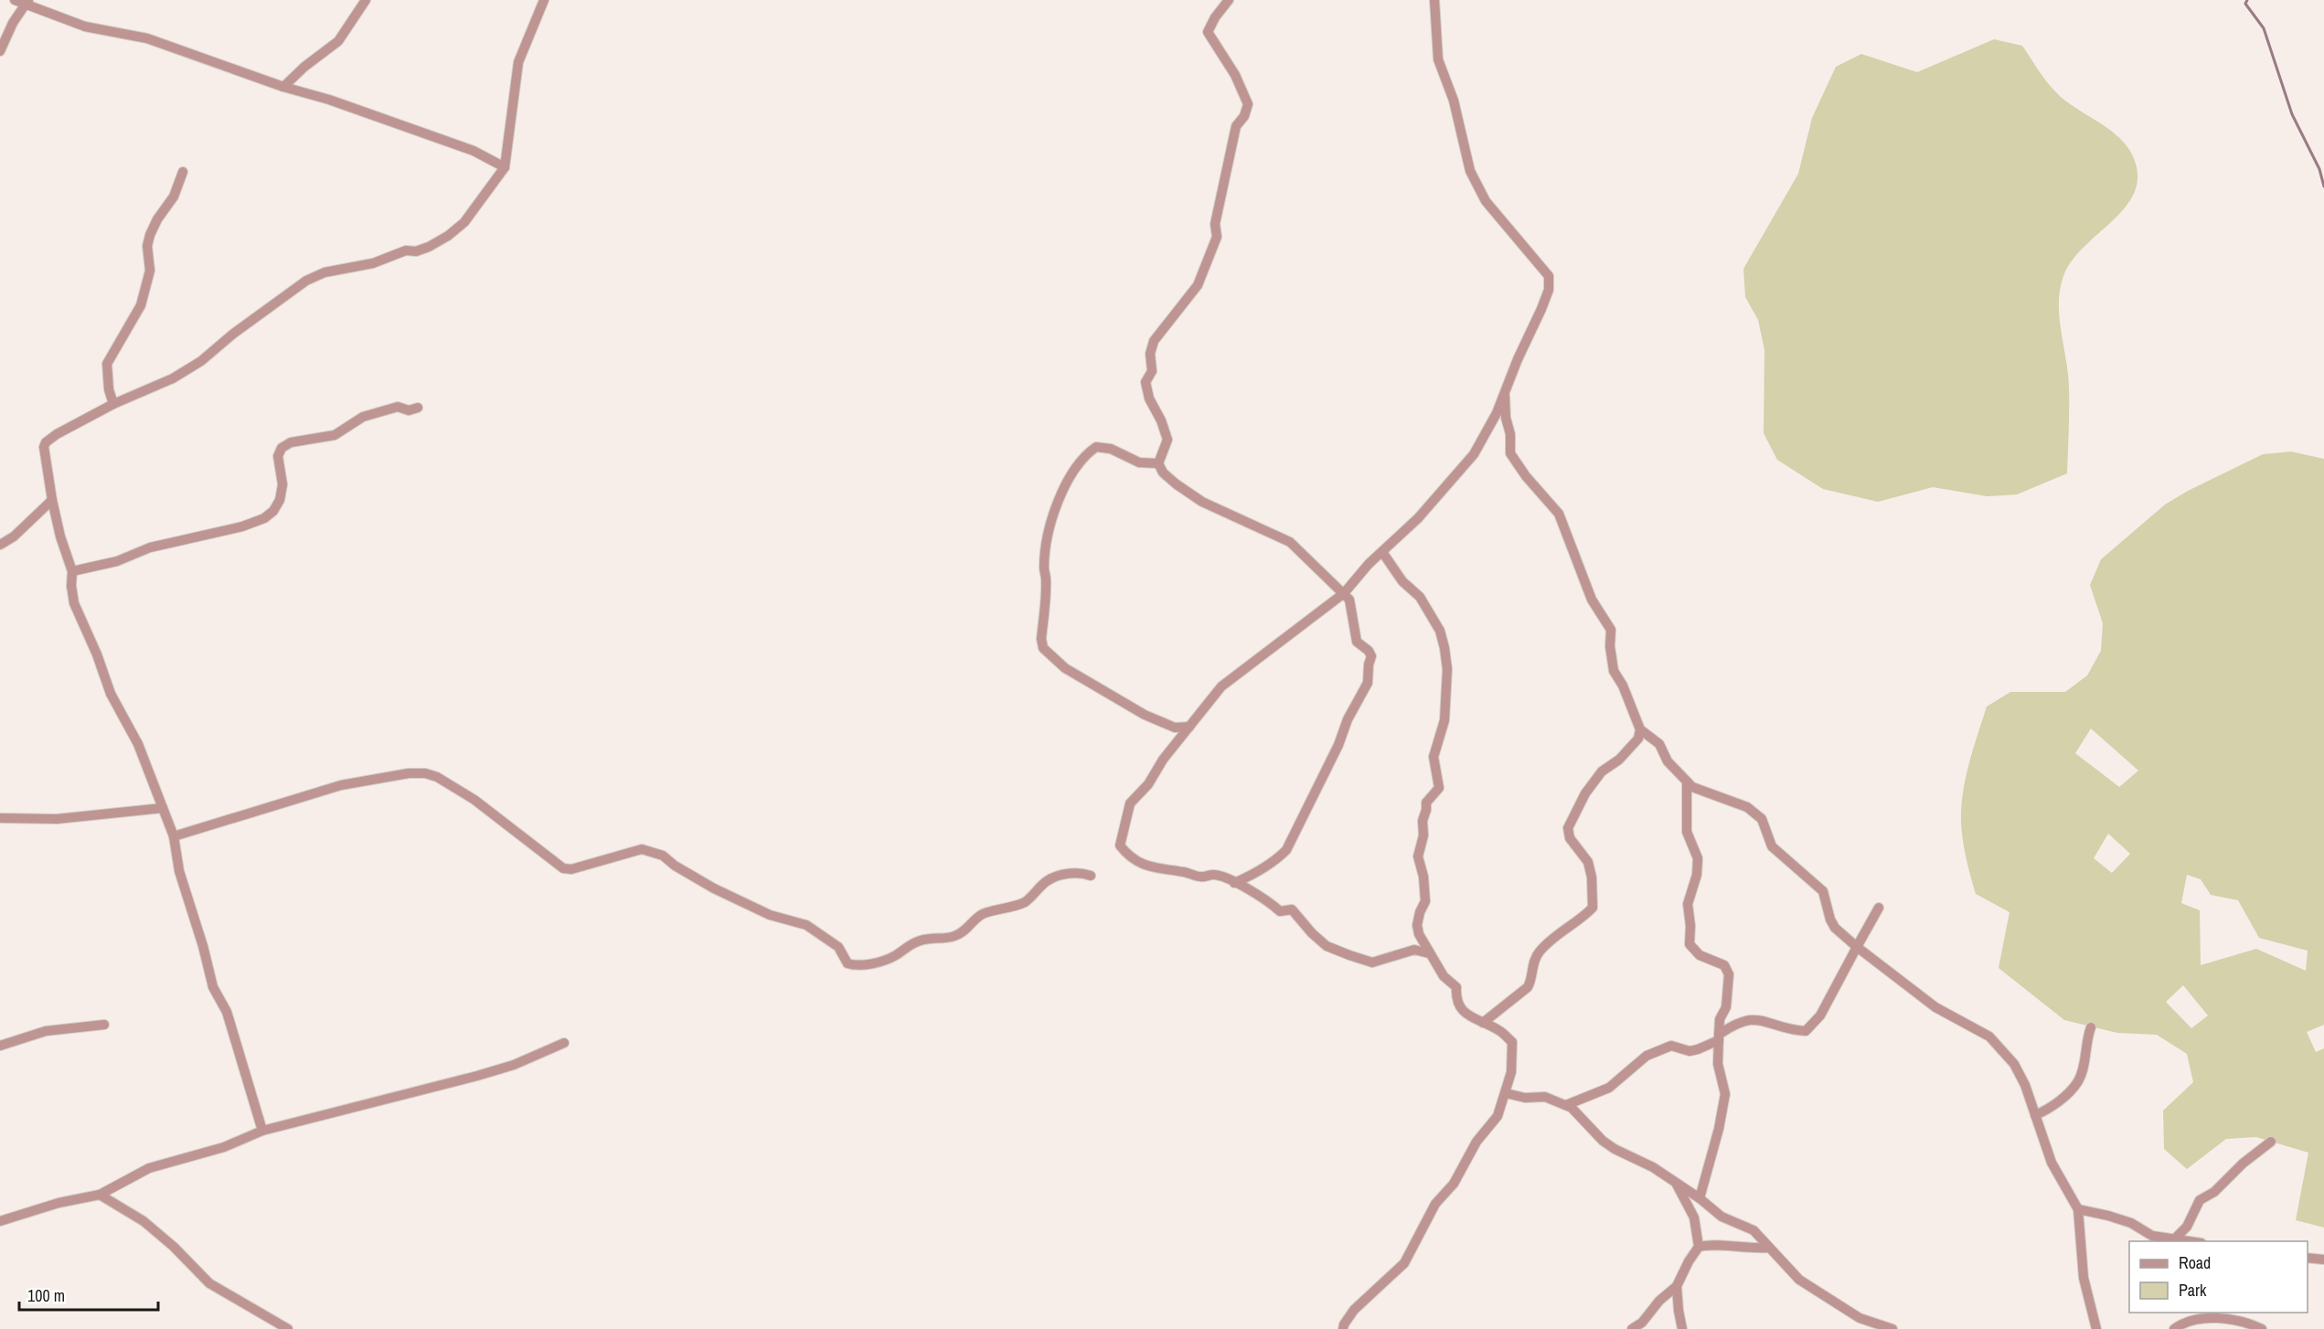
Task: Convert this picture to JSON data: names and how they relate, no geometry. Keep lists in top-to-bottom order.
{
  "legend": ["Road", "Park"],
  "scale_bar": "100 m"
}
